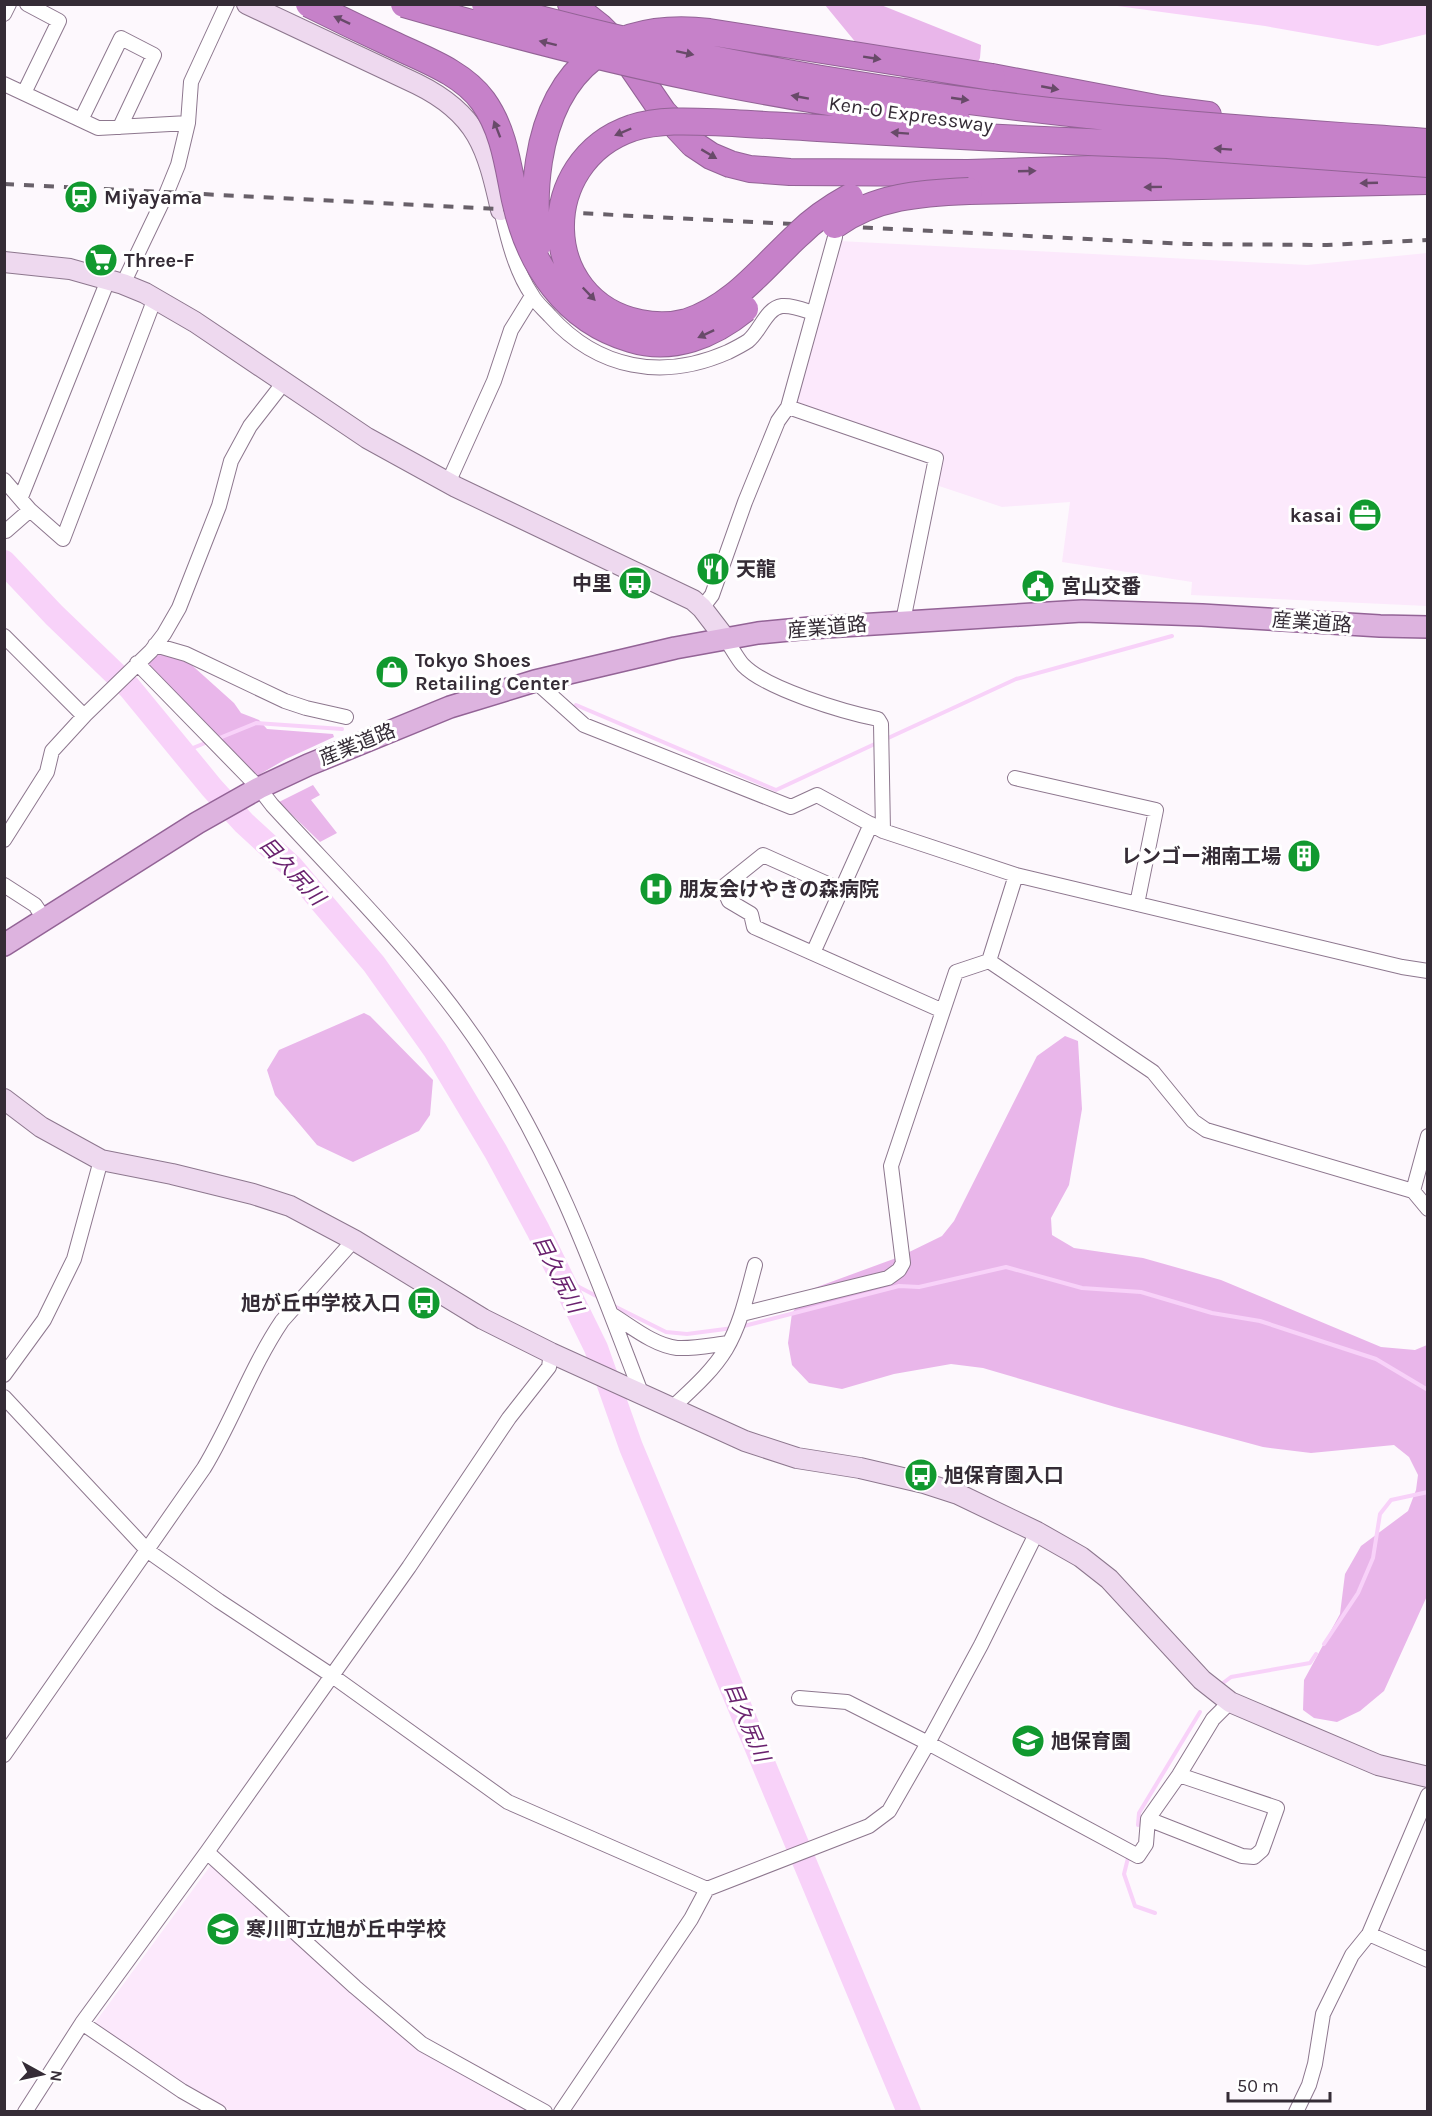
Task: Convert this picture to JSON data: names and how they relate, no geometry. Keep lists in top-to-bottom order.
{
  "streets": {
    "highway": ["Ken-O Expressway"],
    "main road": ["産業道路"]
  },
  "water": ["目久尻川"],
  "places": {
    "station": ["Miyayama"],
    "supermarket": ["Three-F"],
    "office": ["kasai"],
    "restaurant": ["天龍"],
    "bus stop": ["中里", "旭が丘中学校入口", "旭保育園入口"],
    "public building": ["宮山交番"],
    "shop": ["Tokyo Shoes Retailing Center"],
    "building": ["レンゴー湘南工場"],
    "hospital": ["朋友会けやきの森病院"],
    "school or university": ["旭保育園", "寒川町立旭が丘中学校"]
  },
  "scale_bar": "50 m",
  "north": "right"
}
